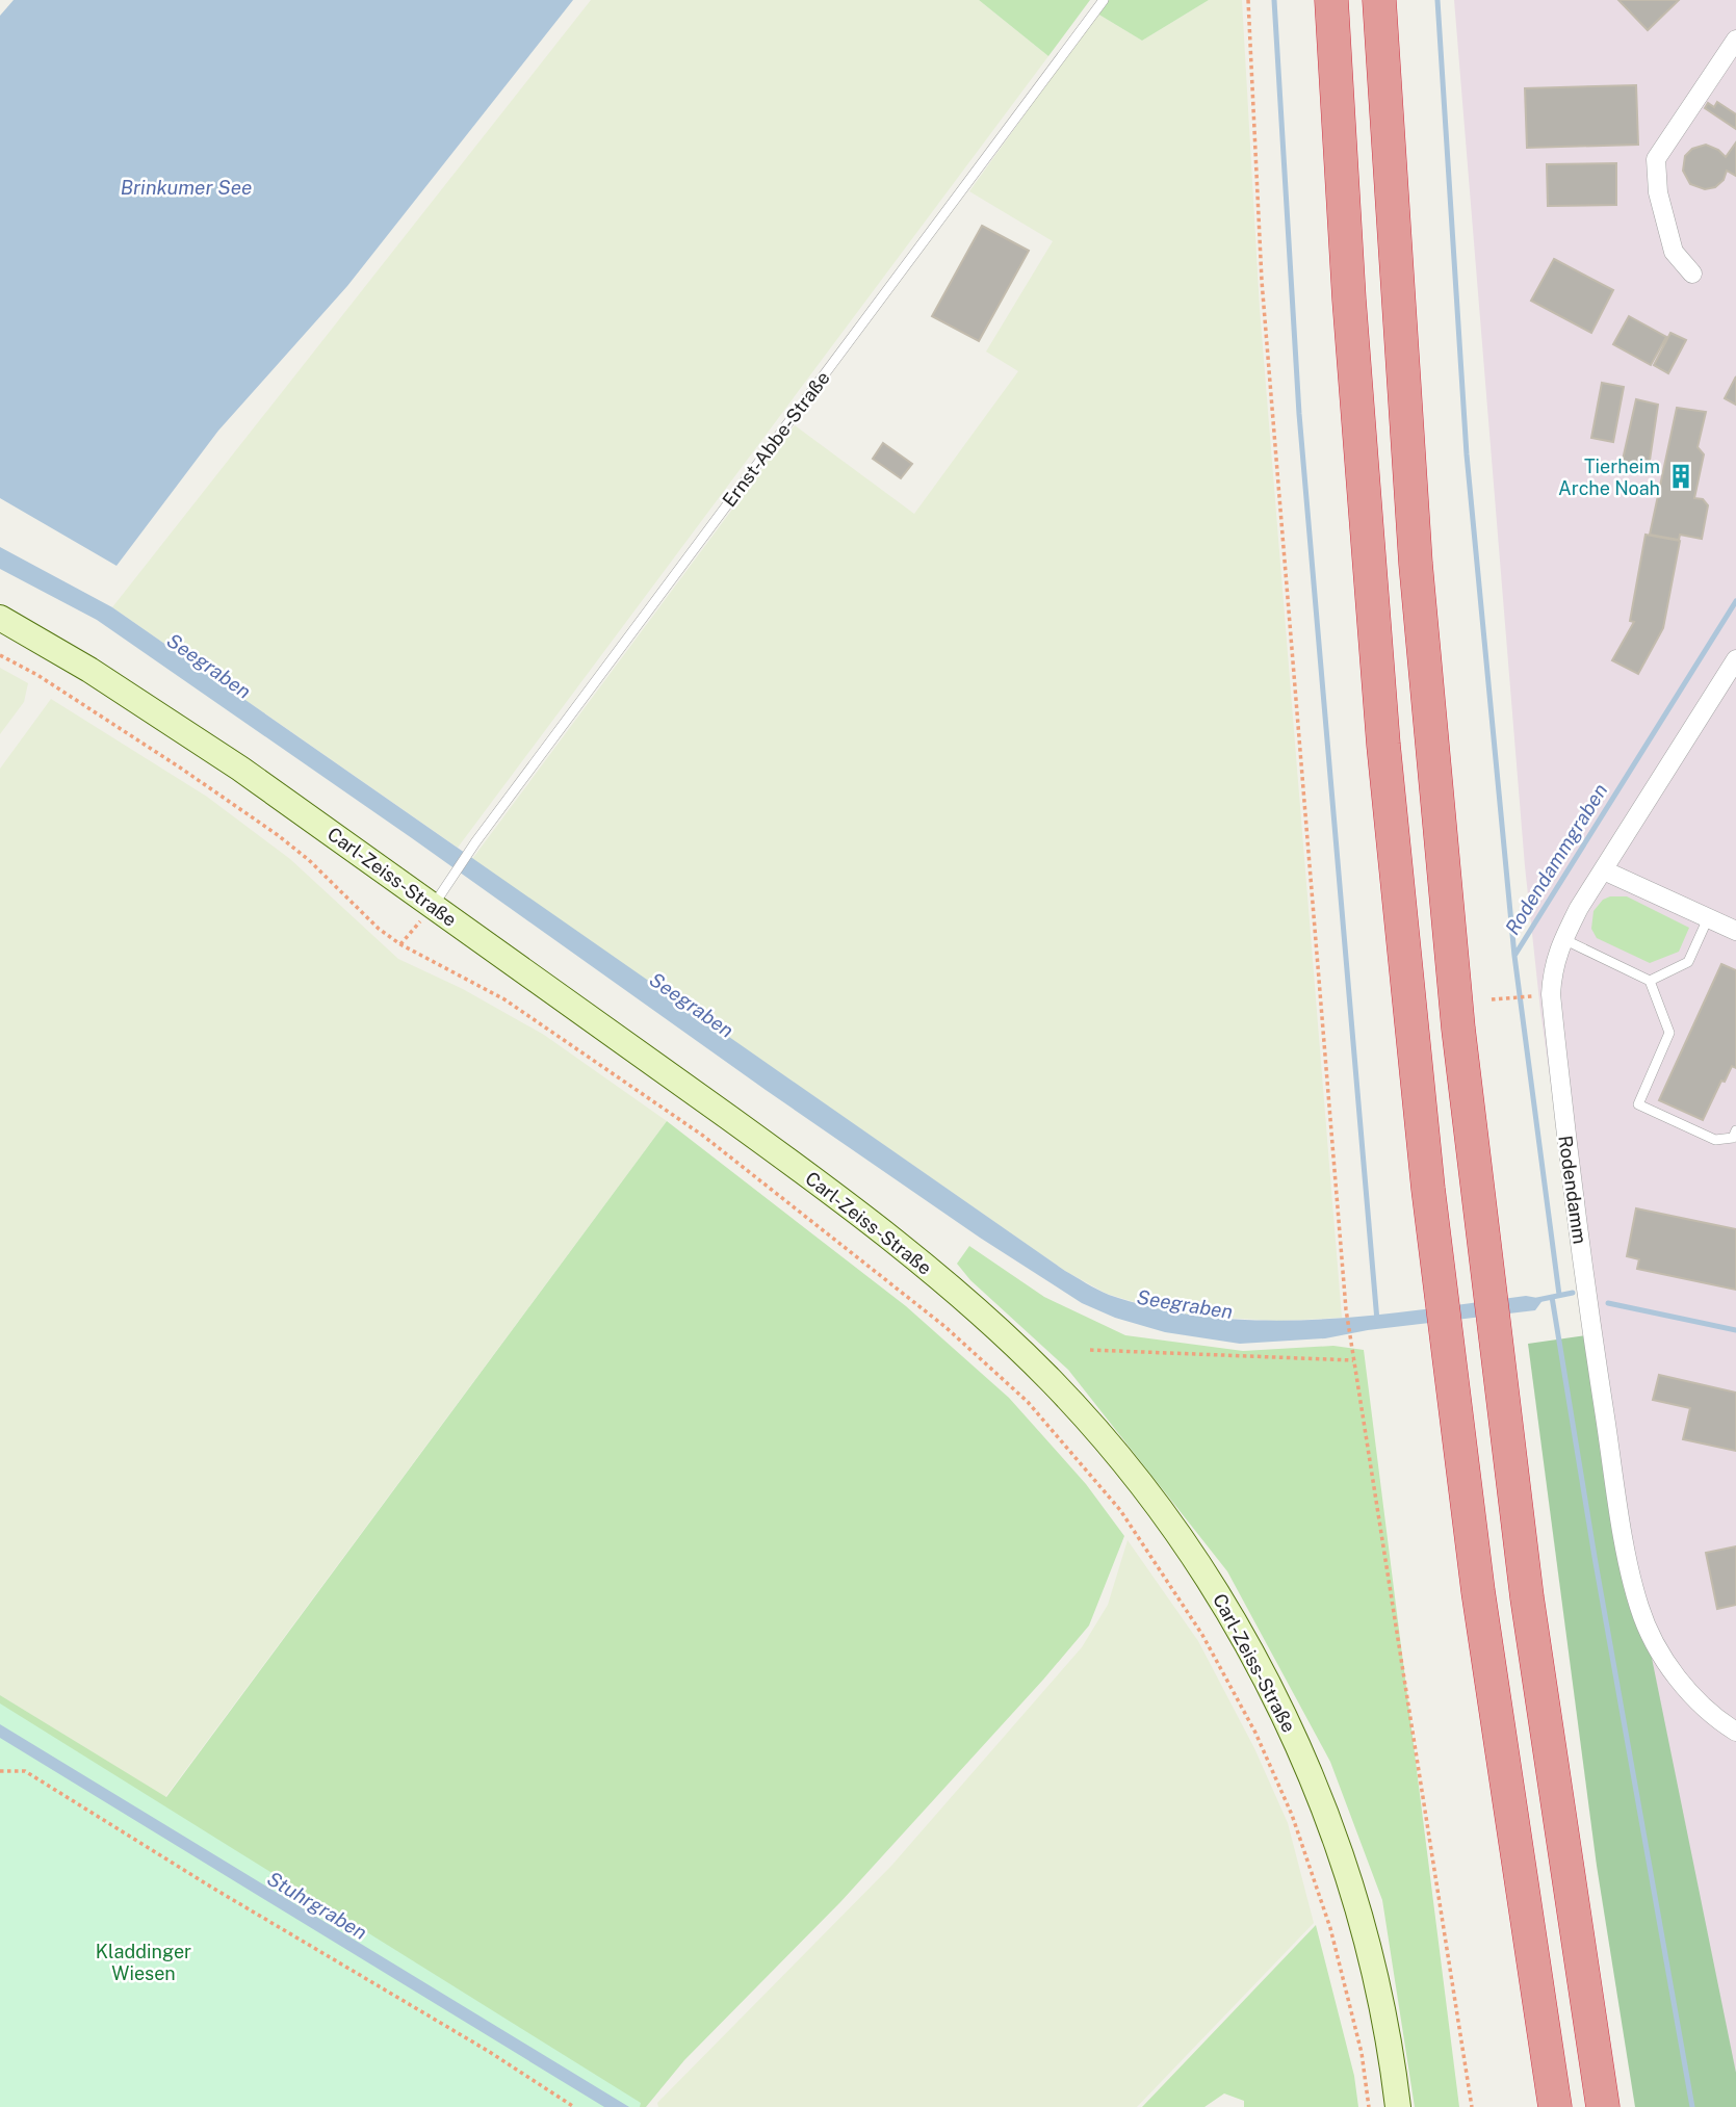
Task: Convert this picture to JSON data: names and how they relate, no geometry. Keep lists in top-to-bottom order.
{
  "streets": {
    "main road": ["Carl-Zeiss-Straße"],
    "street": ["Rodendamm"],
    "lane": ["Ernst-Abbe-Straße"]
  },
  "crossings": [
    ["Ernst-Abbe-Straße", "Carl-Zeiss-Straße"]
  ],
  "water": [
    "Brinkumer See",
    "Seegraben",
    "Rodendammgraben",
    "Stuhrgraben"
  ],
  "parks": ["Kladdinger Wiesen"],
  "places": {
    "building": ["Tierheim Arche Noah"]
  }
}
